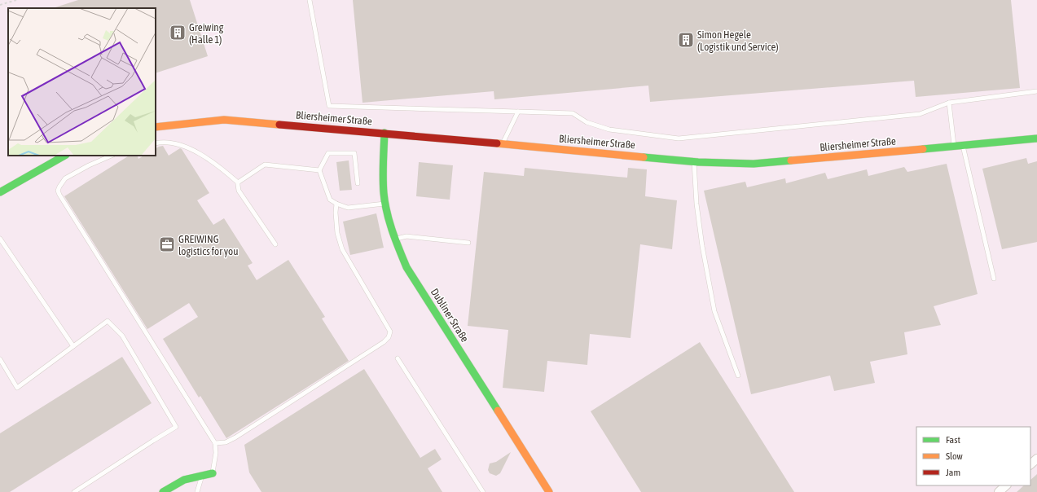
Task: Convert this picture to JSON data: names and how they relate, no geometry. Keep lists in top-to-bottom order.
{
  "streets": {
    "street": ["Bliersheimer Straße", "Dubliner Straße"]
  },
  "crossings": [
    ["Bliersheimer Straße", "Dubliner Straße"]
  ],
  "places": {
    "building": ["Greiwing (Halle 1)", "Simon Hegele (Logistik und Service)"],
    "office": ["GREIWING logistics for you"]
  },
  "legend": ["Fast", "Slow", "Jam"]
}
